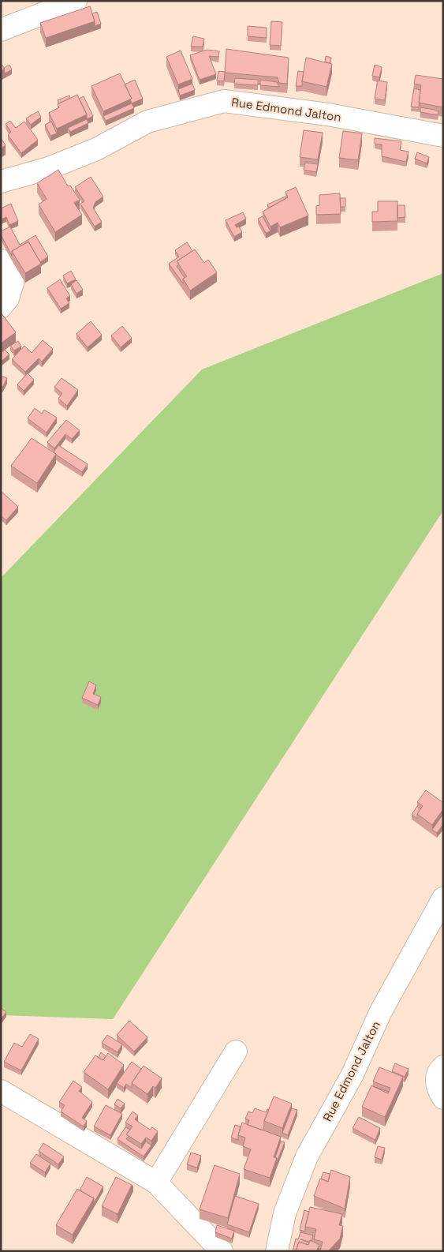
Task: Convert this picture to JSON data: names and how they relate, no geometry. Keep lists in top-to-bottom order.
{
  "streets": {
    "street": ["Rue Edmond Jalton"]
  }
}
